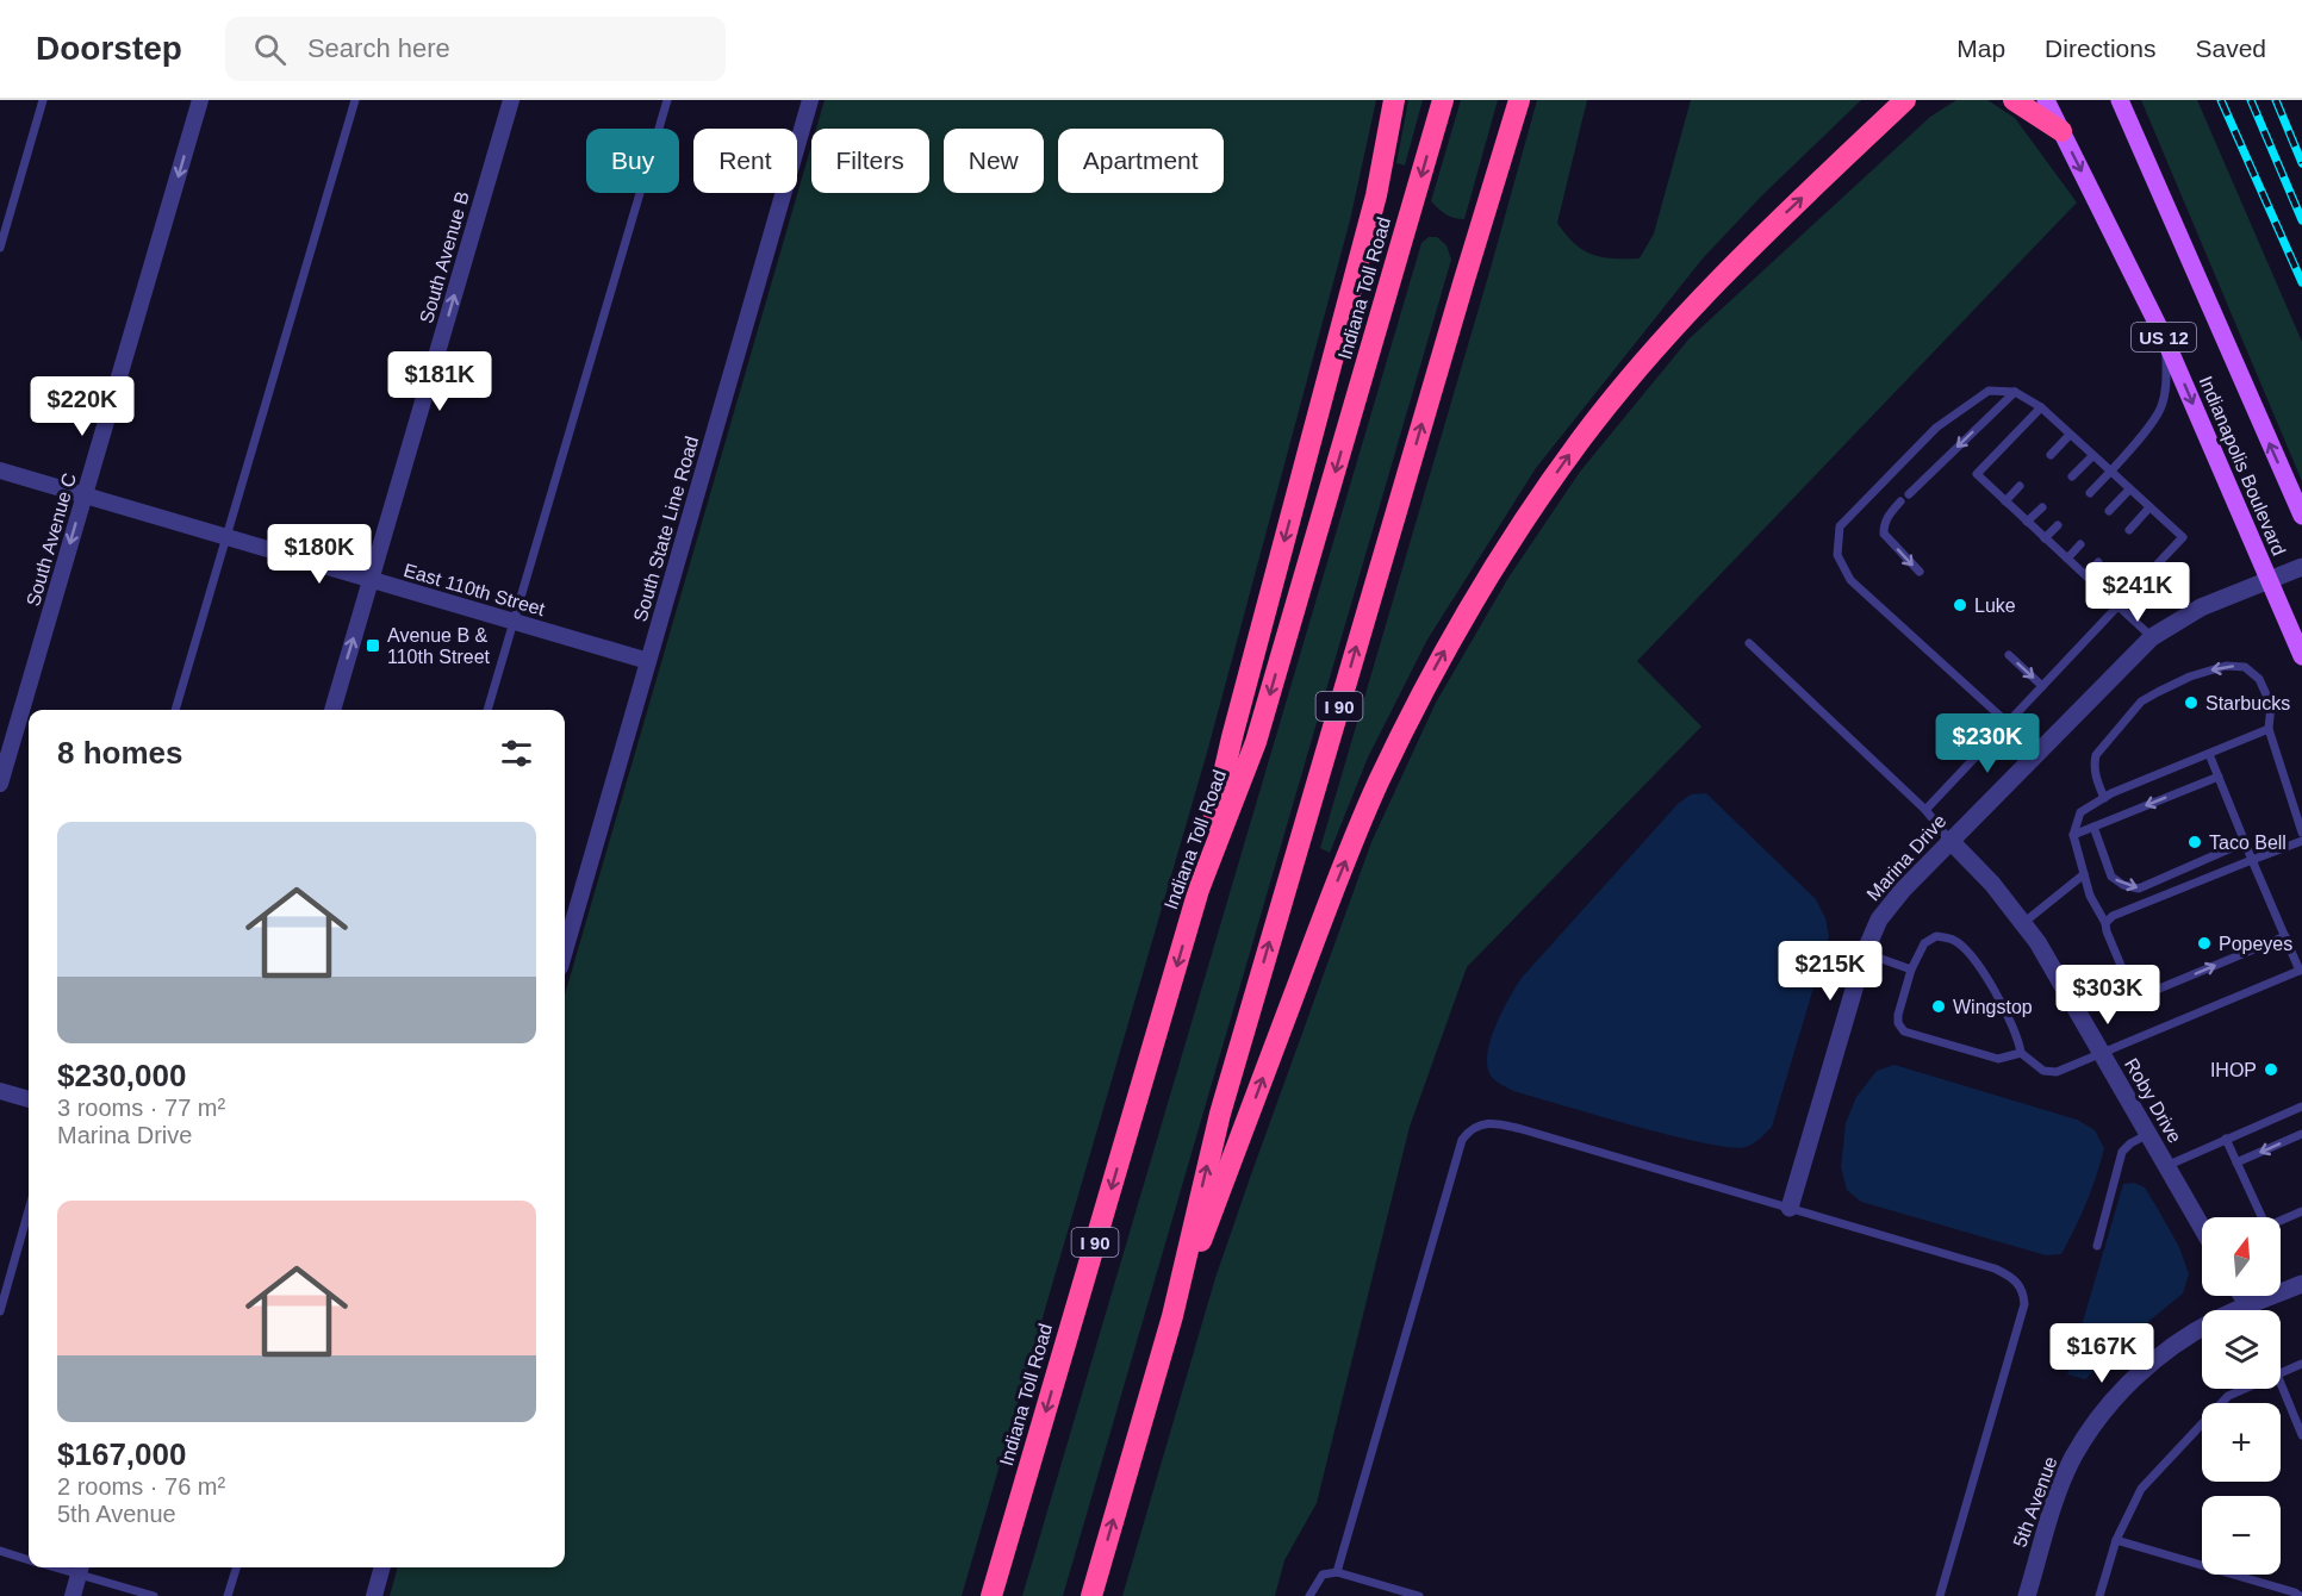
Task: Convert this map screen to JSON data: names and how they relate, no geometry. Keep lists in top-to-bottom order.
{
  "streets": {
    "highway": ["Indiana Toll Road", "I 90"],
    "main road": ["US 12", "Indianapolis Boulevard"],
    "street": [
      "South Avenue B",
      "South State Line Road",
      "South Avenue C",
      "East 110th Street",
      "Marina Drive",
      "Roby Drive",
      "5th Avenue"
    ]
  },
  "crossings": [
    ["South Avenue B", "East 110th Street"],
    ["Indianapolis Boulevard", "Marina Drive"],
    ["South State Line Road", "East 110th Street"],
    ["South Avenue C", "East 110th Street"],
    ["Marina Drive", "Roby Drive"]
  ],
  "one_way": ["South Avenue B", "South Avenue C"],
  "places": {
    "other": [
      "Luke",
      "Starbucks",
      "Taco Bell",
      "Popeyes",
      "Wingstop",
      "IHOP"
    ],
    "transit": ["Avenue B & 110th Street"]
  },
  "north": "top",
  "page": {
    "header": "Doorstep",
    "search": "Search here",
    "nav": ["Map", "Directions", "Saved"],
    "chip": [
      "Buy",
      "Rent",
      "Filters",
      "New",
      "Apartment"
    ],
    "price": [
      "$181K",
      "$220K",
      "$180K",
      "$241K",
      "$230K",
      "$215K",
      "$303K",
      "$167K"
    ],
    "heading": "8 homes",
    "list": [
      {
        "name": "$230,000",
        "note": "3 rooms · 77 m² · Marina Drive"
      },
      {
        "name": "$167,000",
        "note": "2 rooms · 76 m² · 5th Avenue"
      }
    ],
    "map_buttons": ["+", "−"]
  }
}
